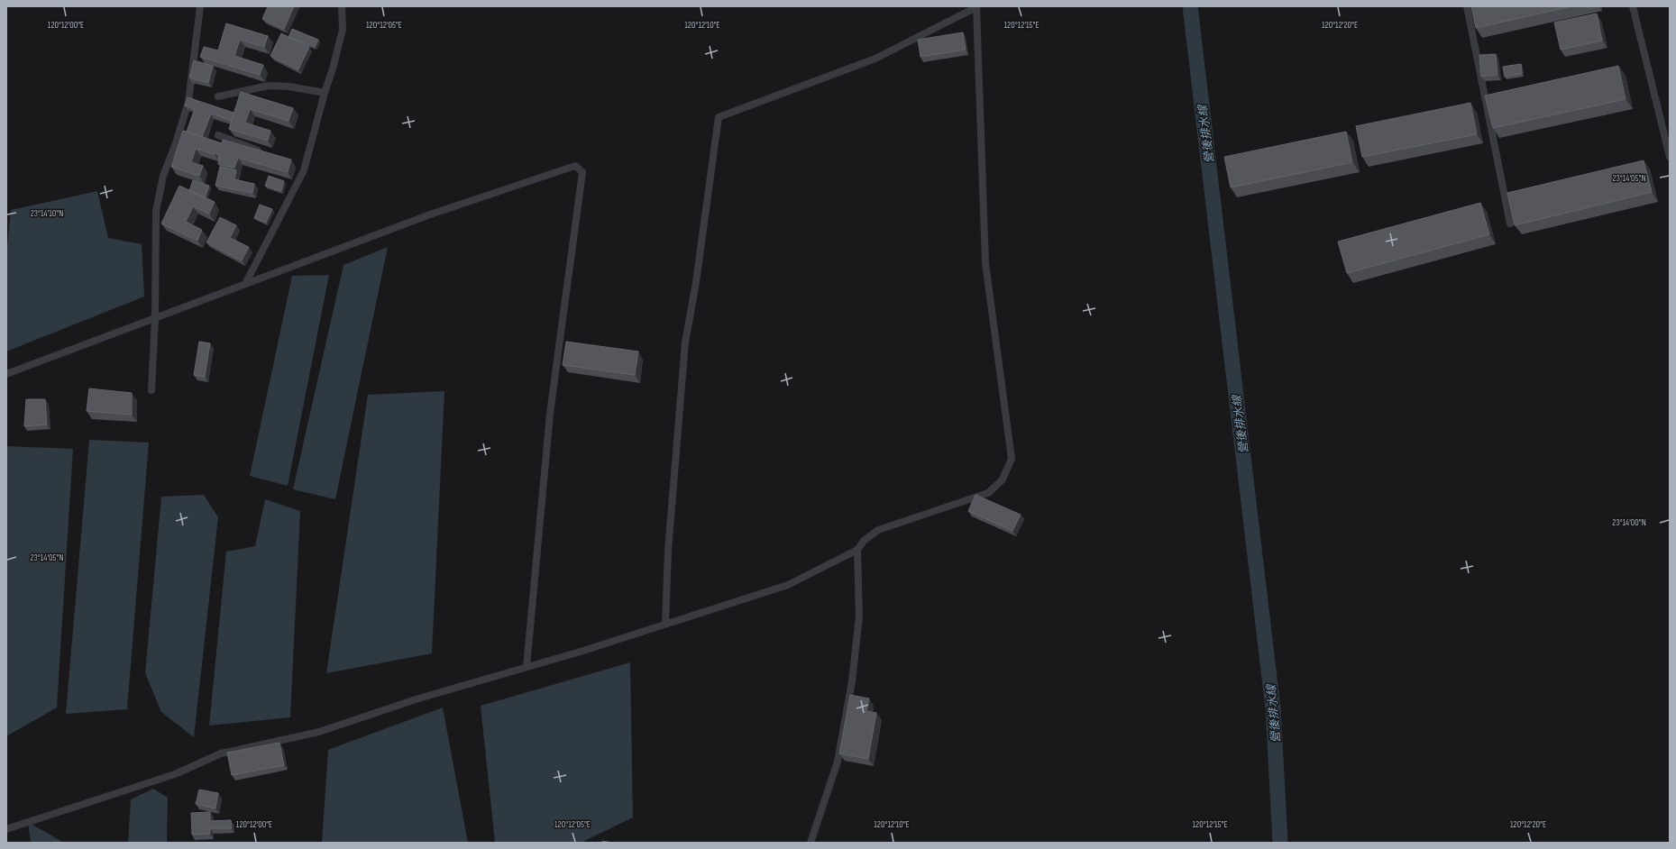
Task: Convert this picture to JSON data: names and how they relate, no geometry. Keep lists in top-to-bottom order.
{
  "water": ["營後排水線"],
  "coordinates": [
    "120°12'00\"E",
    "120°12'05\"E",
    "120°12'10\"E",
    "120°12'15\"E",
    "120°12'20\"E",
    "23°14'05\"N",
    "23°14'10\"N",
    "23°14'00\"N"
  ]
}
